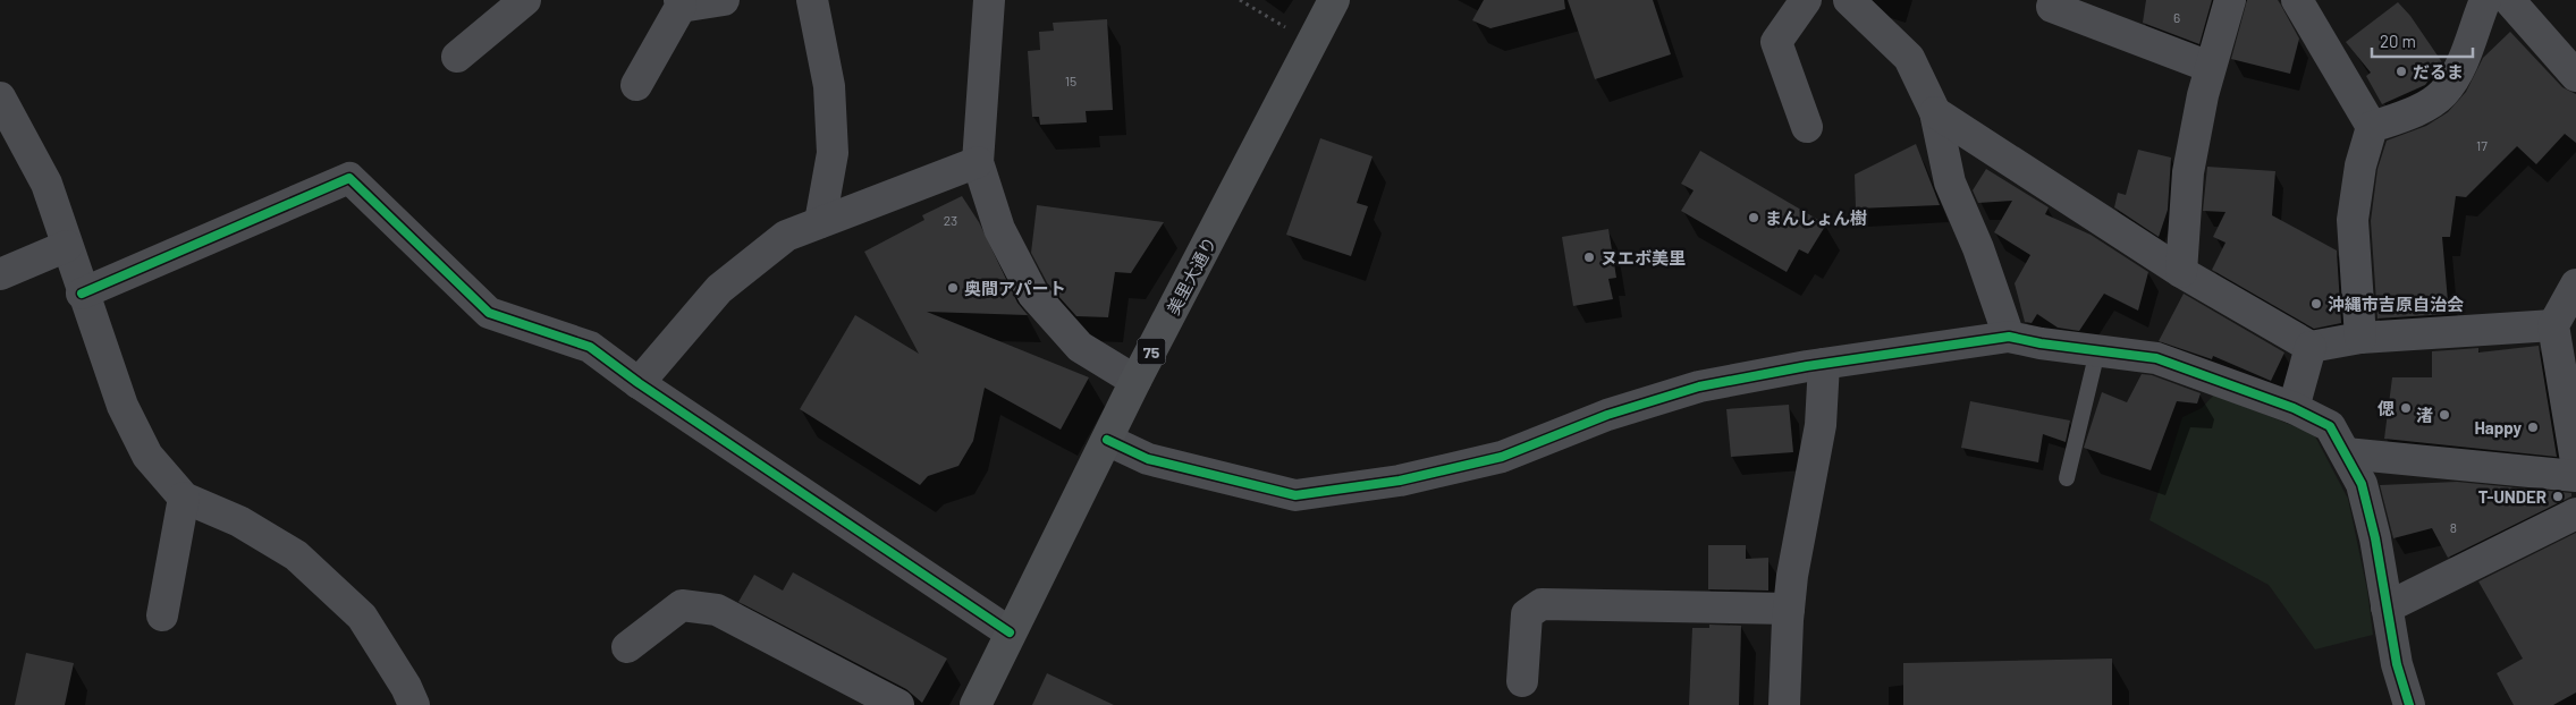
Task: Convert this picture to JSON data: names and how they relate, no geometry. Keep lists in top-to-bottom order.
{
  "streets": {
    "main road": ["美里大通り", "75"]
  },
  "places": [
    "だるま",
    "まんしょん樹",
    "ヌエボ美里",
    "奥間アパート",
    "沖縄市吉原自治会",
    "偲",
    "渚",
    "Happy",
    "T-UNDER"
  ],
  "house_numbers": [
    "6",
    "15",
    "17",
    "23",
    "8"
  ],
  "scale_bar": "20 m"
}
